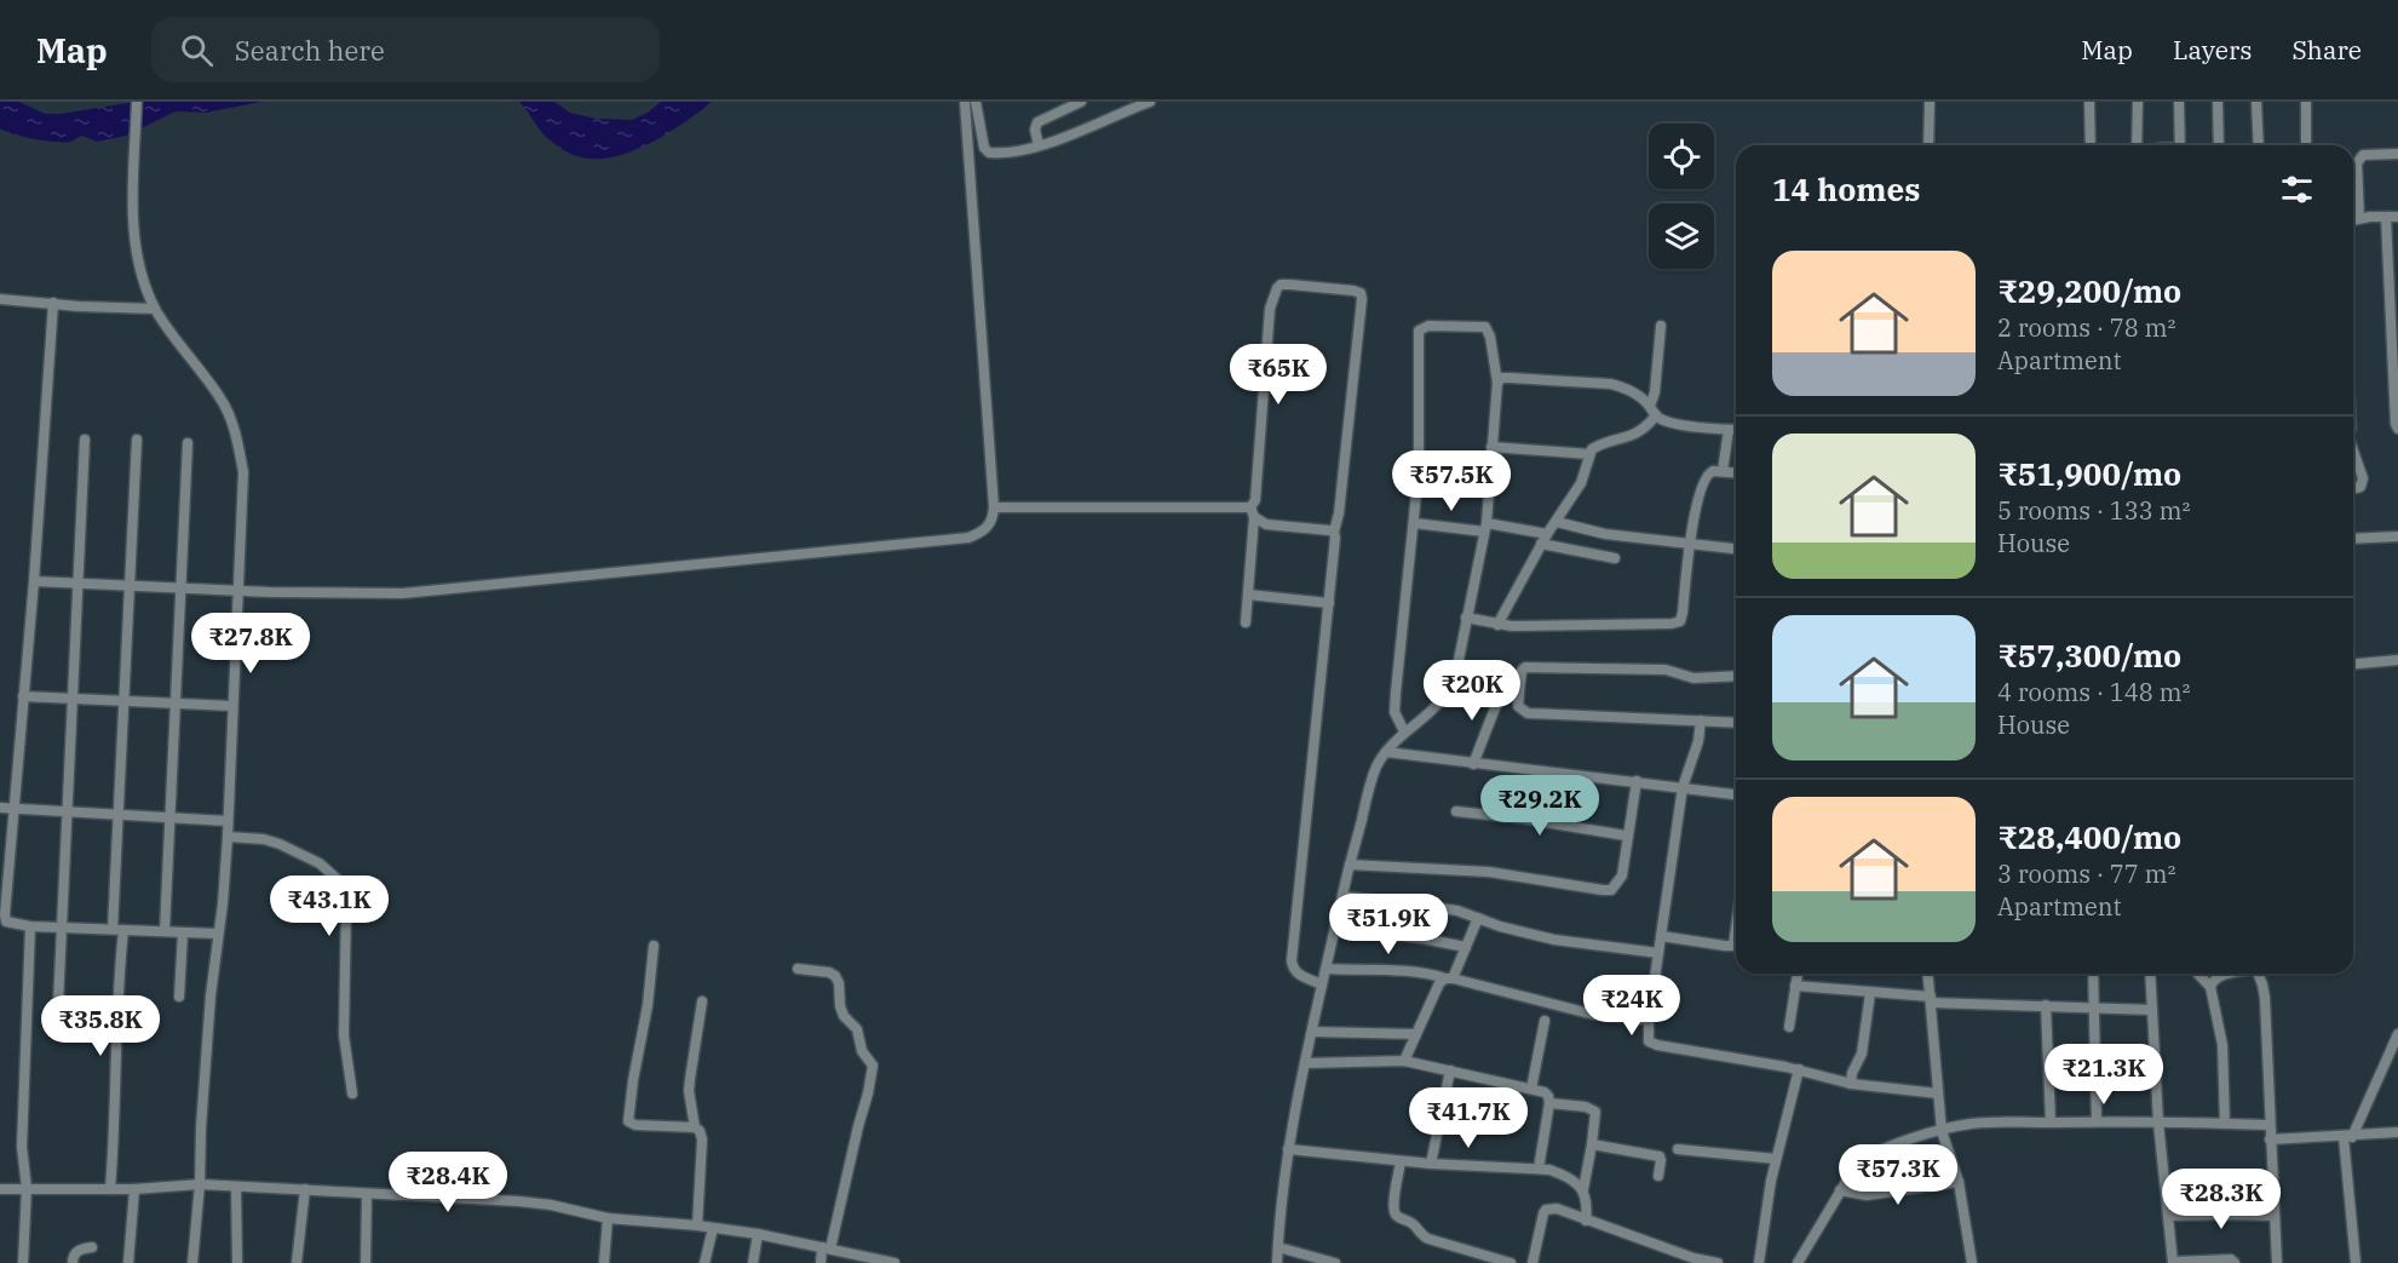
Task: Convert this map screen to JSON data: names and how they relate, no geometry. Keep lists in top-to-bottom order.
{
  "page": {
    "header": "Map",
    "search": "Search here",
    "nav": ["Map", "Layers", "Share"],
    "heading": "14 homes",
    "list": [
      {
        "name": "₹29,200/mo",
        "note": "2 rooms · 78 m² · Apartment"
      },
      {
        "name": "₹51,900/mo",
        "note": "5 rooms · 133 m² · House"
      },
      {
        "name": "₹57,300/mo",
        "note": "4 rooms · 148 m² · House"
      },
      {
        "name": "₹28,400/mo",
        "note": "3 rooms · 77 m² · Apartment"
      }
    ],
    "price": [
      "₹65K",
      "₹57.5K",
      "₹27.8K",
      "₹20K",
      "₹29.2K",
      "₹43.1K",
      "₹51.9K",
      "₹24K",
      "₹35.8K",
      "₹21.3K",
      "₹41.7K",
      "₹57.3K",
      "₹28.4K",
      "₹28.3K"
    ]
  }
}
